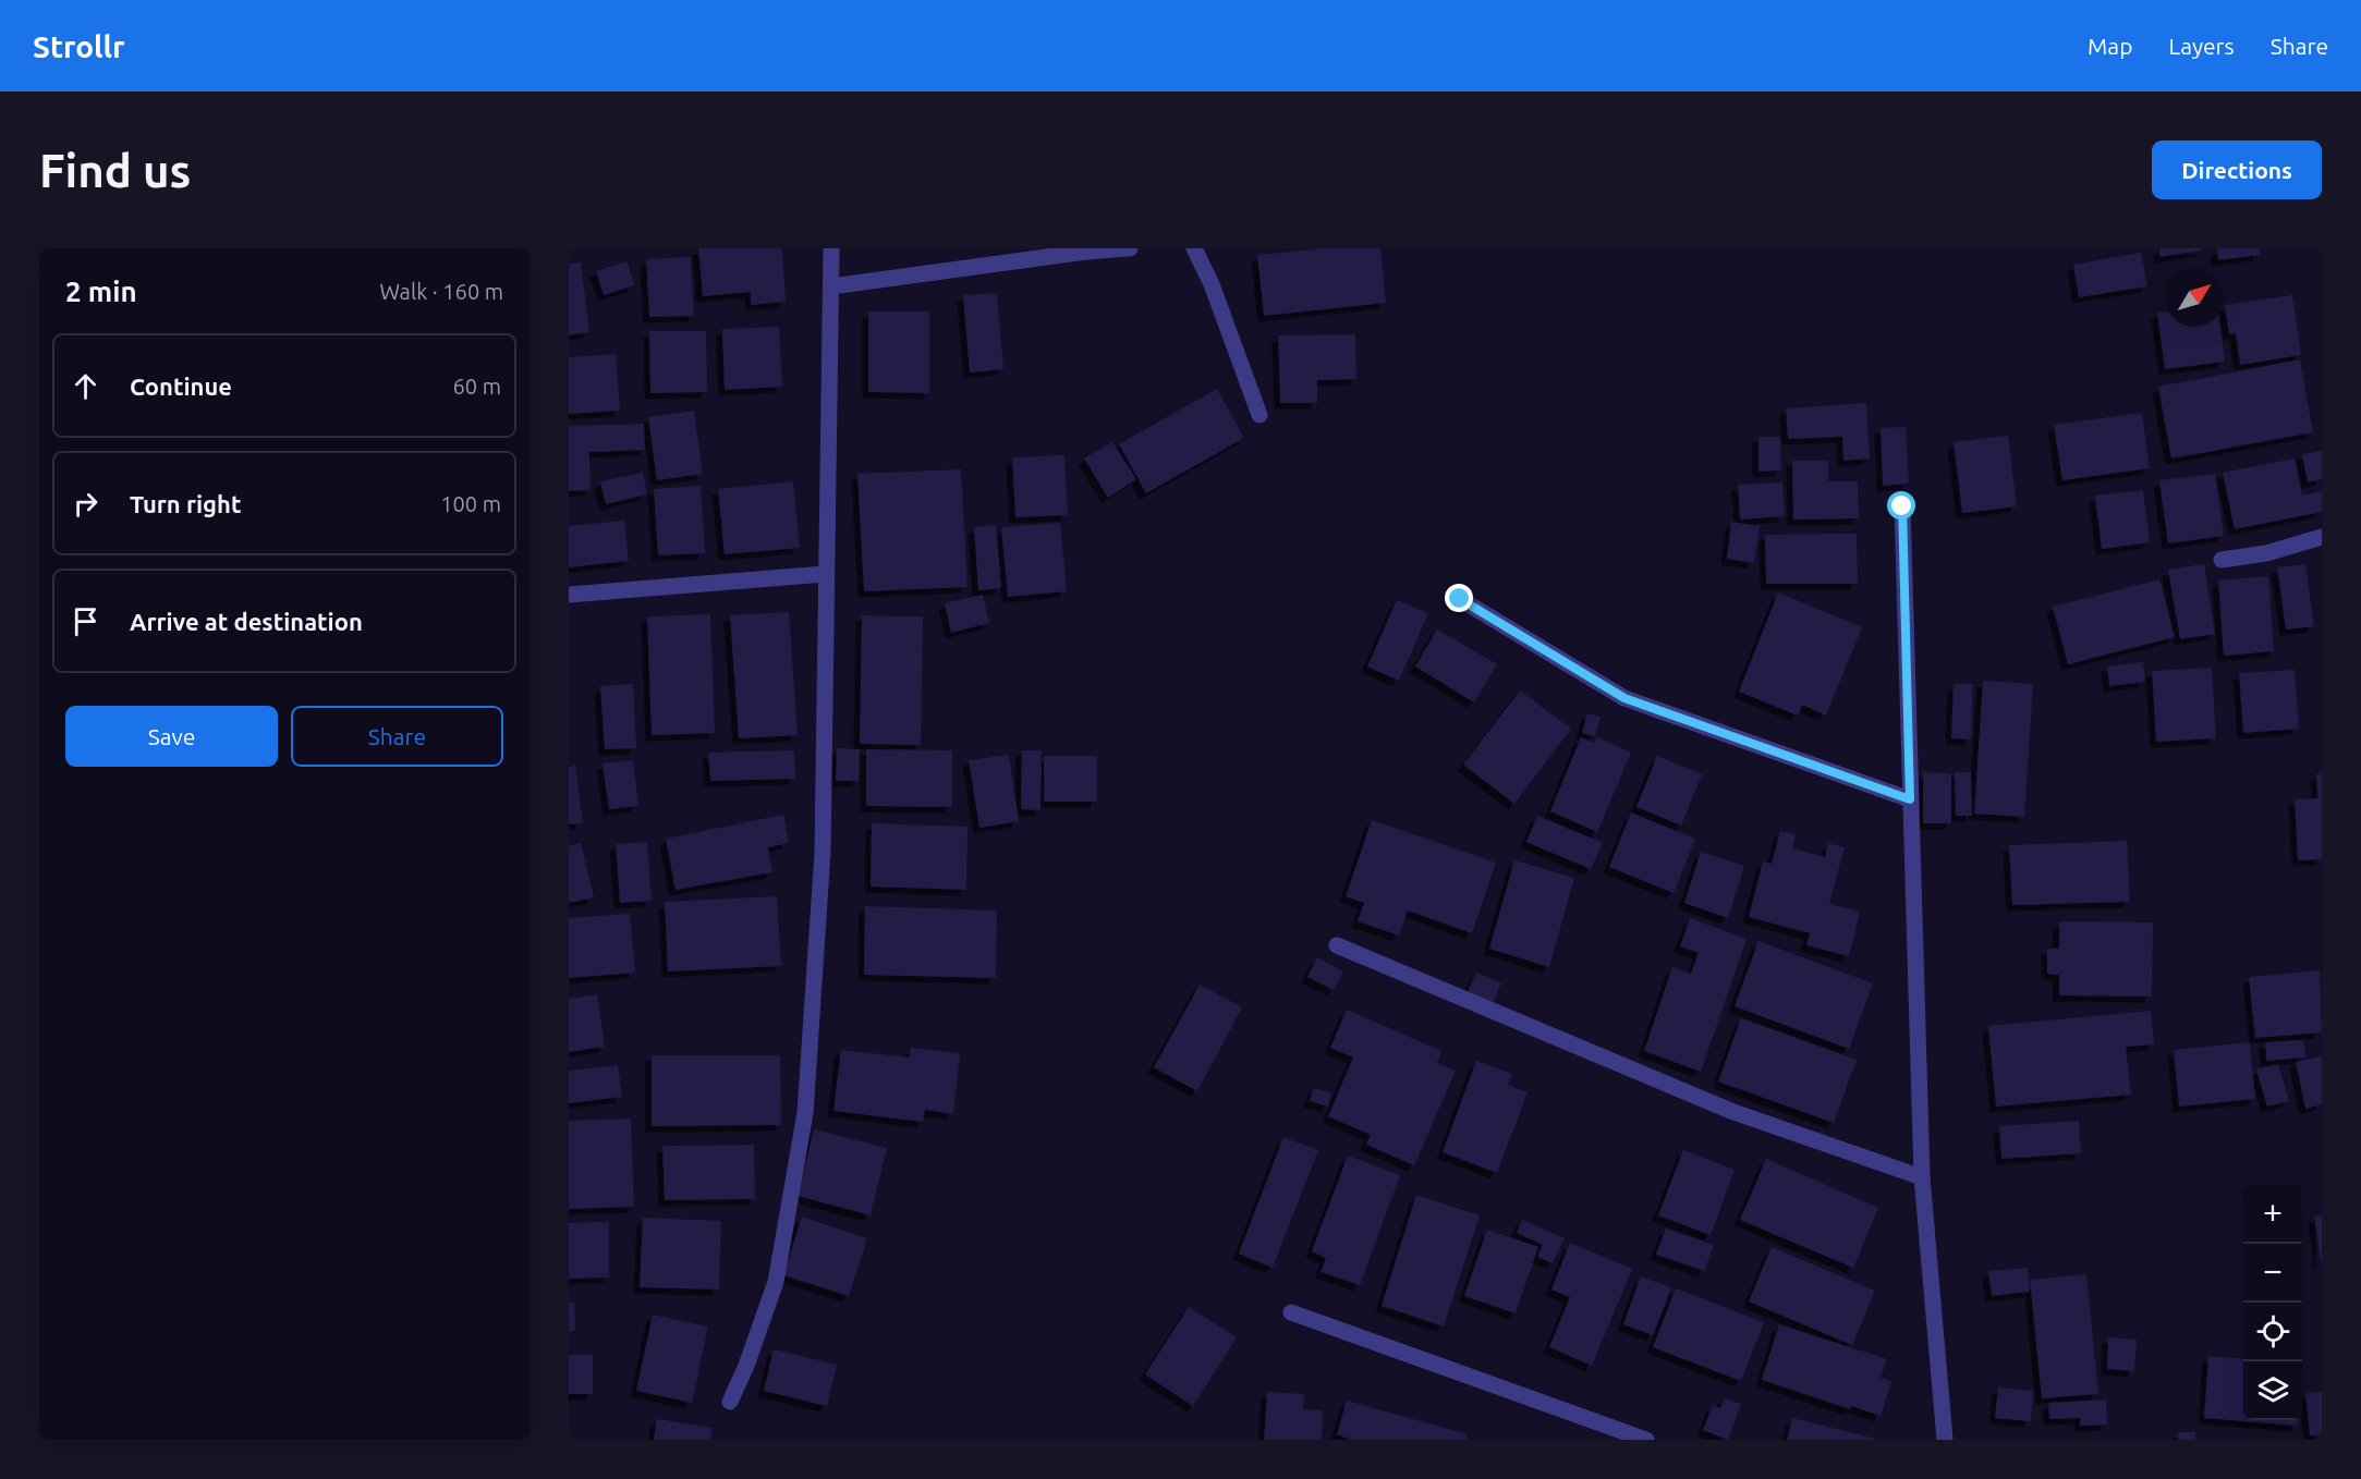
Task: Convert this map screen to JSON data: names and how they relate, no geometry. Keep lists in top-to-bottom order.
{
  "north": "top right",
  "page": {
    "header": "Strollr",
    "nav": ["Map", "Layers", "Share"],
    "buttons": [
      "Directions",
      ["Save", "Share"]
    ],
    "title": "Find us",
    "heading": ["2 min", "Walk · 160 m"],
    "list": [
      ["Continue", "60 m"],
      ["Turn right", "100 m"],
      "Arrive at destination"
    ],
    "map_buttons": ["+", "−"]
  }
}
